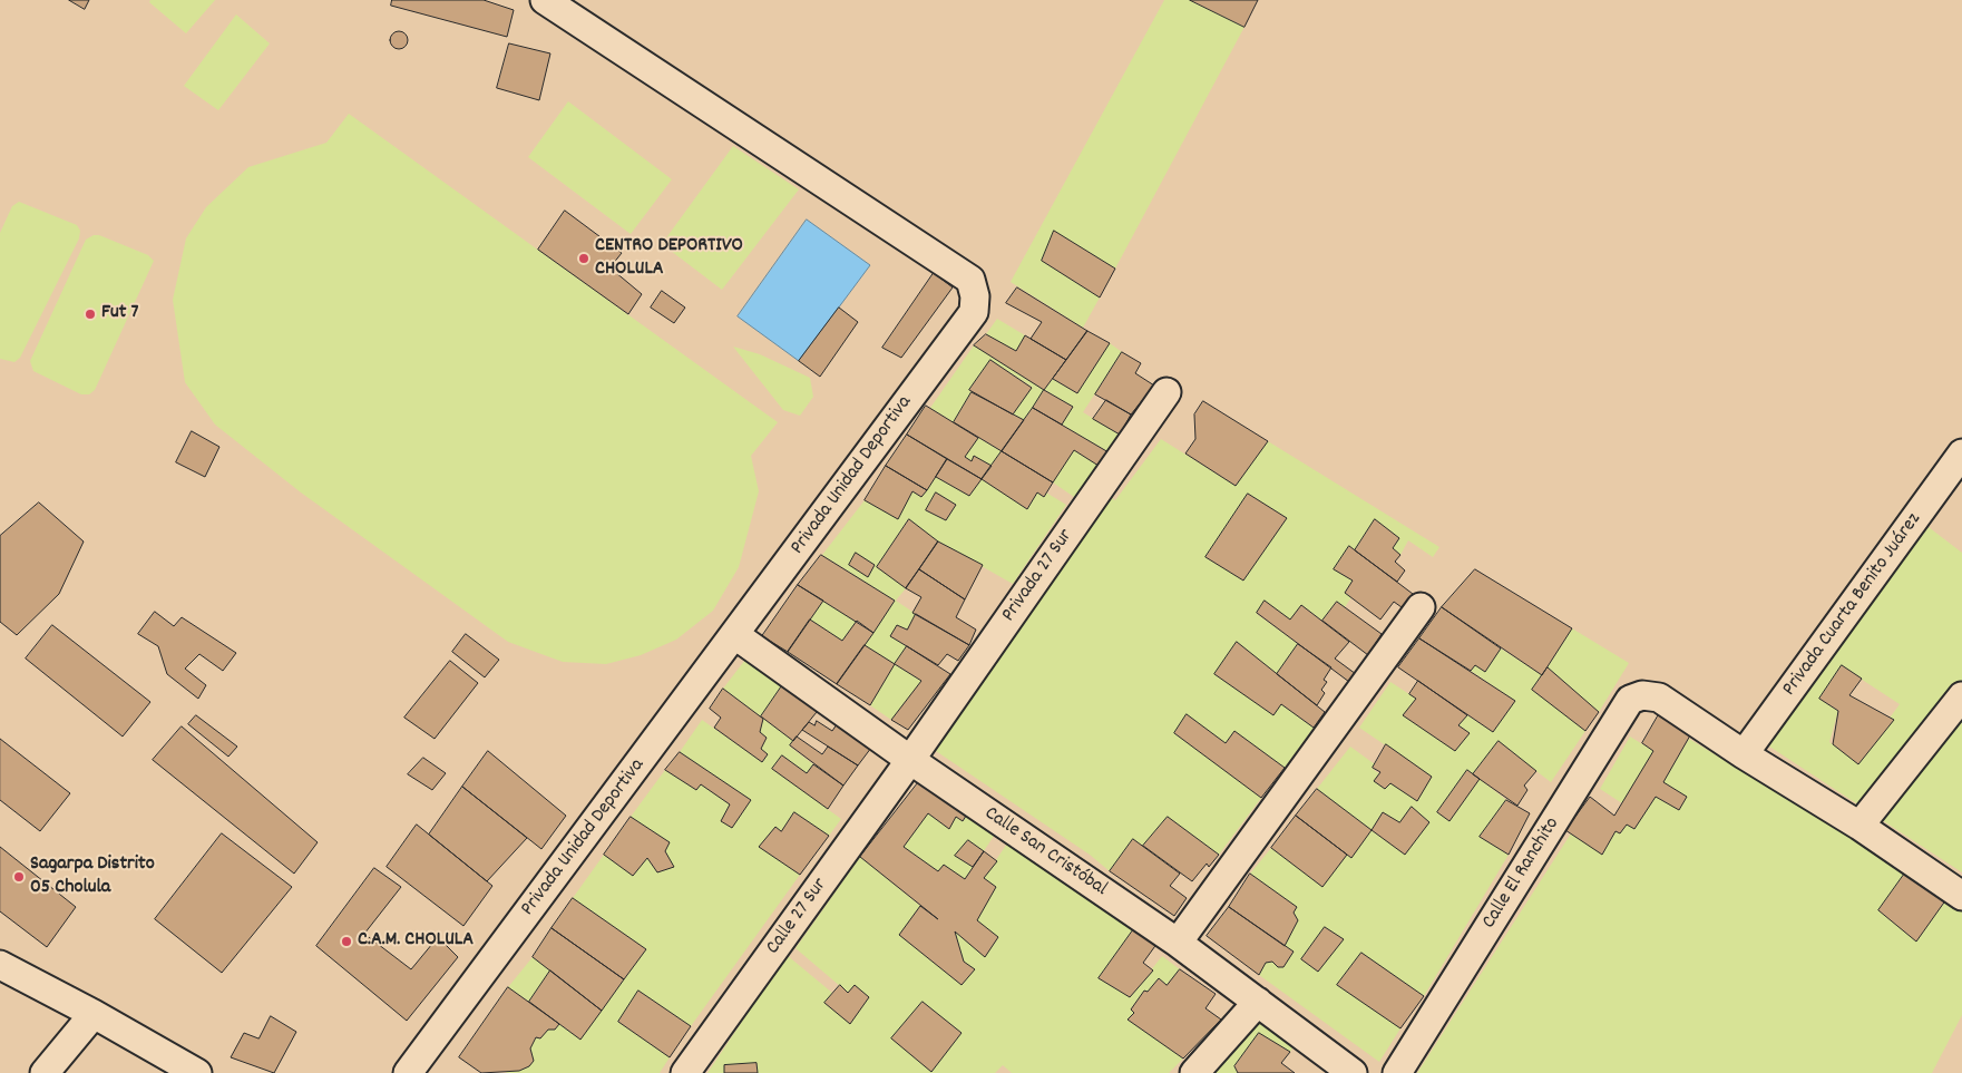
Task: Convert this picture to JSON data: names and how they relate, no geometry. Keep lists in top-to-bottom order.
{
  "streets": {
    "street": [
      "Privada Unidad Deportiva",
      "Privada 27 Sur",
      "Privada Cuarta Benito Juárez",
      "Calle San Cristóbal",
      "Calle El Ranchito",
      "Calle 27 Sur"
    ]
  },
  "crossings": [
    ["Privada Unidad Deportiva", "Calle San Cristóbal"],
    ["Privada 27 Sur", "Calle San Cristóbal"],
    ["Privada 27 Sur", "Calle 27 Sur"],
    ["Privada Cuarta Benito Juárez", "Calle El Ranchito"],
    ["Calle San Cristóbal", "Calle 27 Sur"]
  ],
  "places": [
    "CENTRO DEPORTIVO CHOLULA",
    "Fut 7",
    "Sagarpa Distrito 05 Cholula",
    "C.A.M. CHOLULA"
  ]
}
